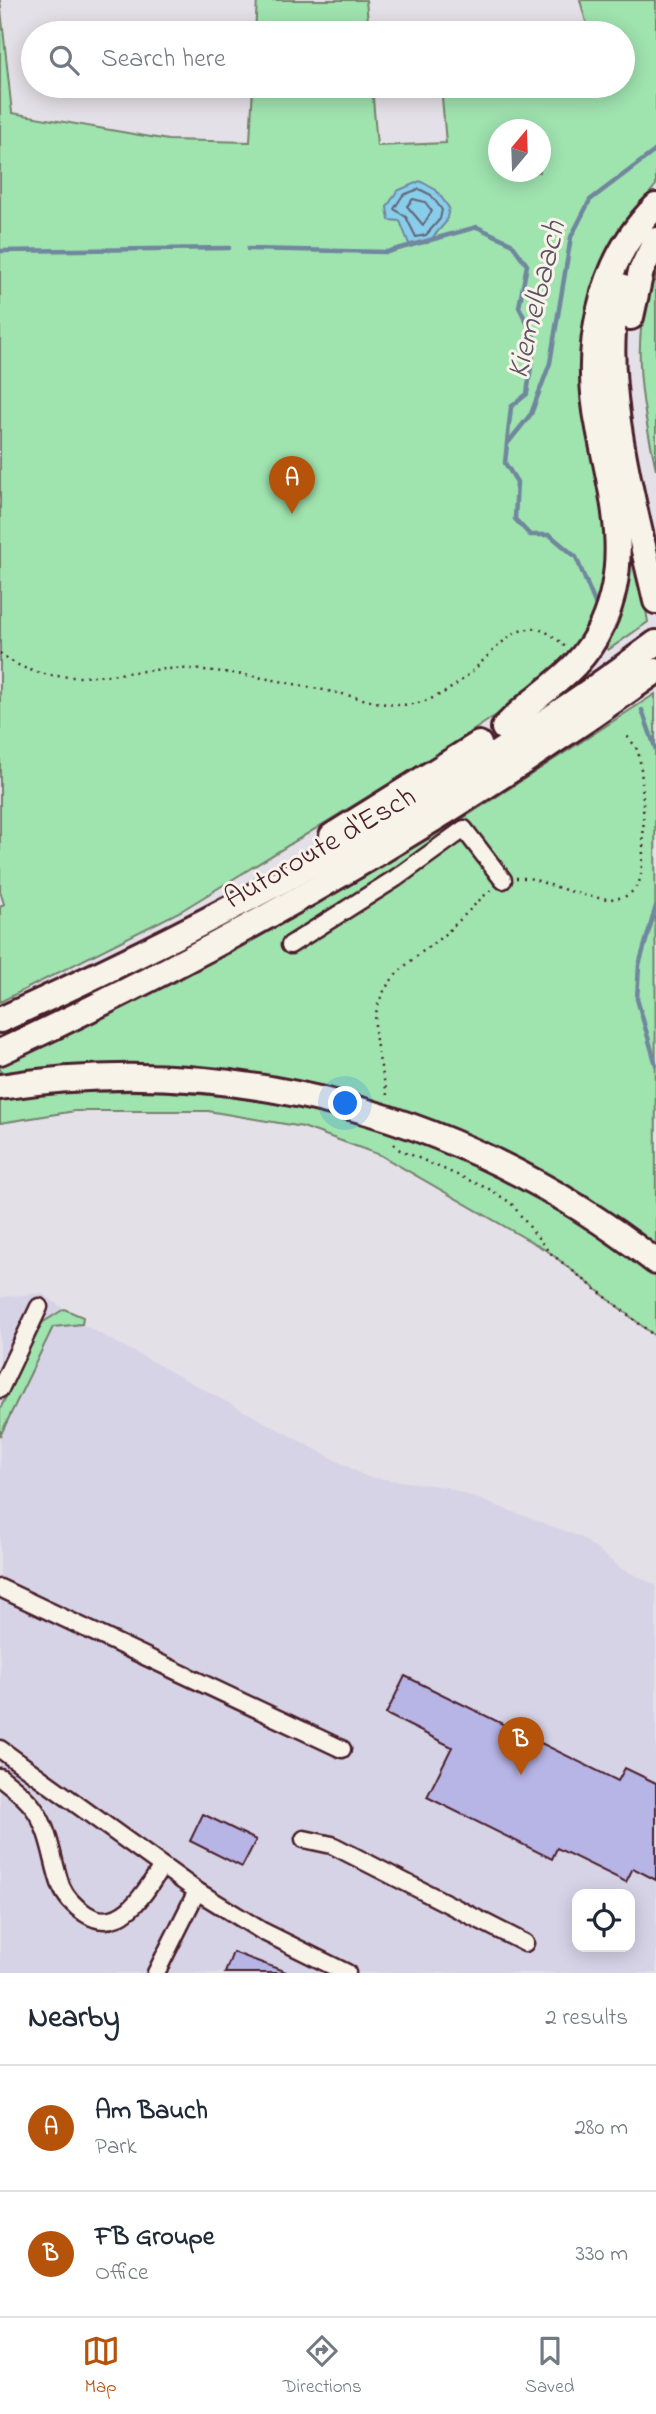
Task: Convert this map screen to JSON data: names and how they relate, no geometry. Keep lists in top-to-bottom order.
{
  "streets": {
    "highway": ["Autoroute d'Esch"]
  },
  "water": ["Kiemelbaach"],
  "north": "top",
  "page": {
    "search": "Search here",
    "pins": ["A", "B"],
    "heading": ["Nearby", "2 results"],
    "list": [
      {
        "mark": "A",
        "name": "Am Bauch",
        "note": "Park",
        "value": "280 m"
      },
      {
        "mark": "B",
        "name": "FB Groupe",
        "note": "Office",
        "value": "330 m"
      }
    ],
    "nav": ["Map", "Directions", "Saved"]
  }
}
